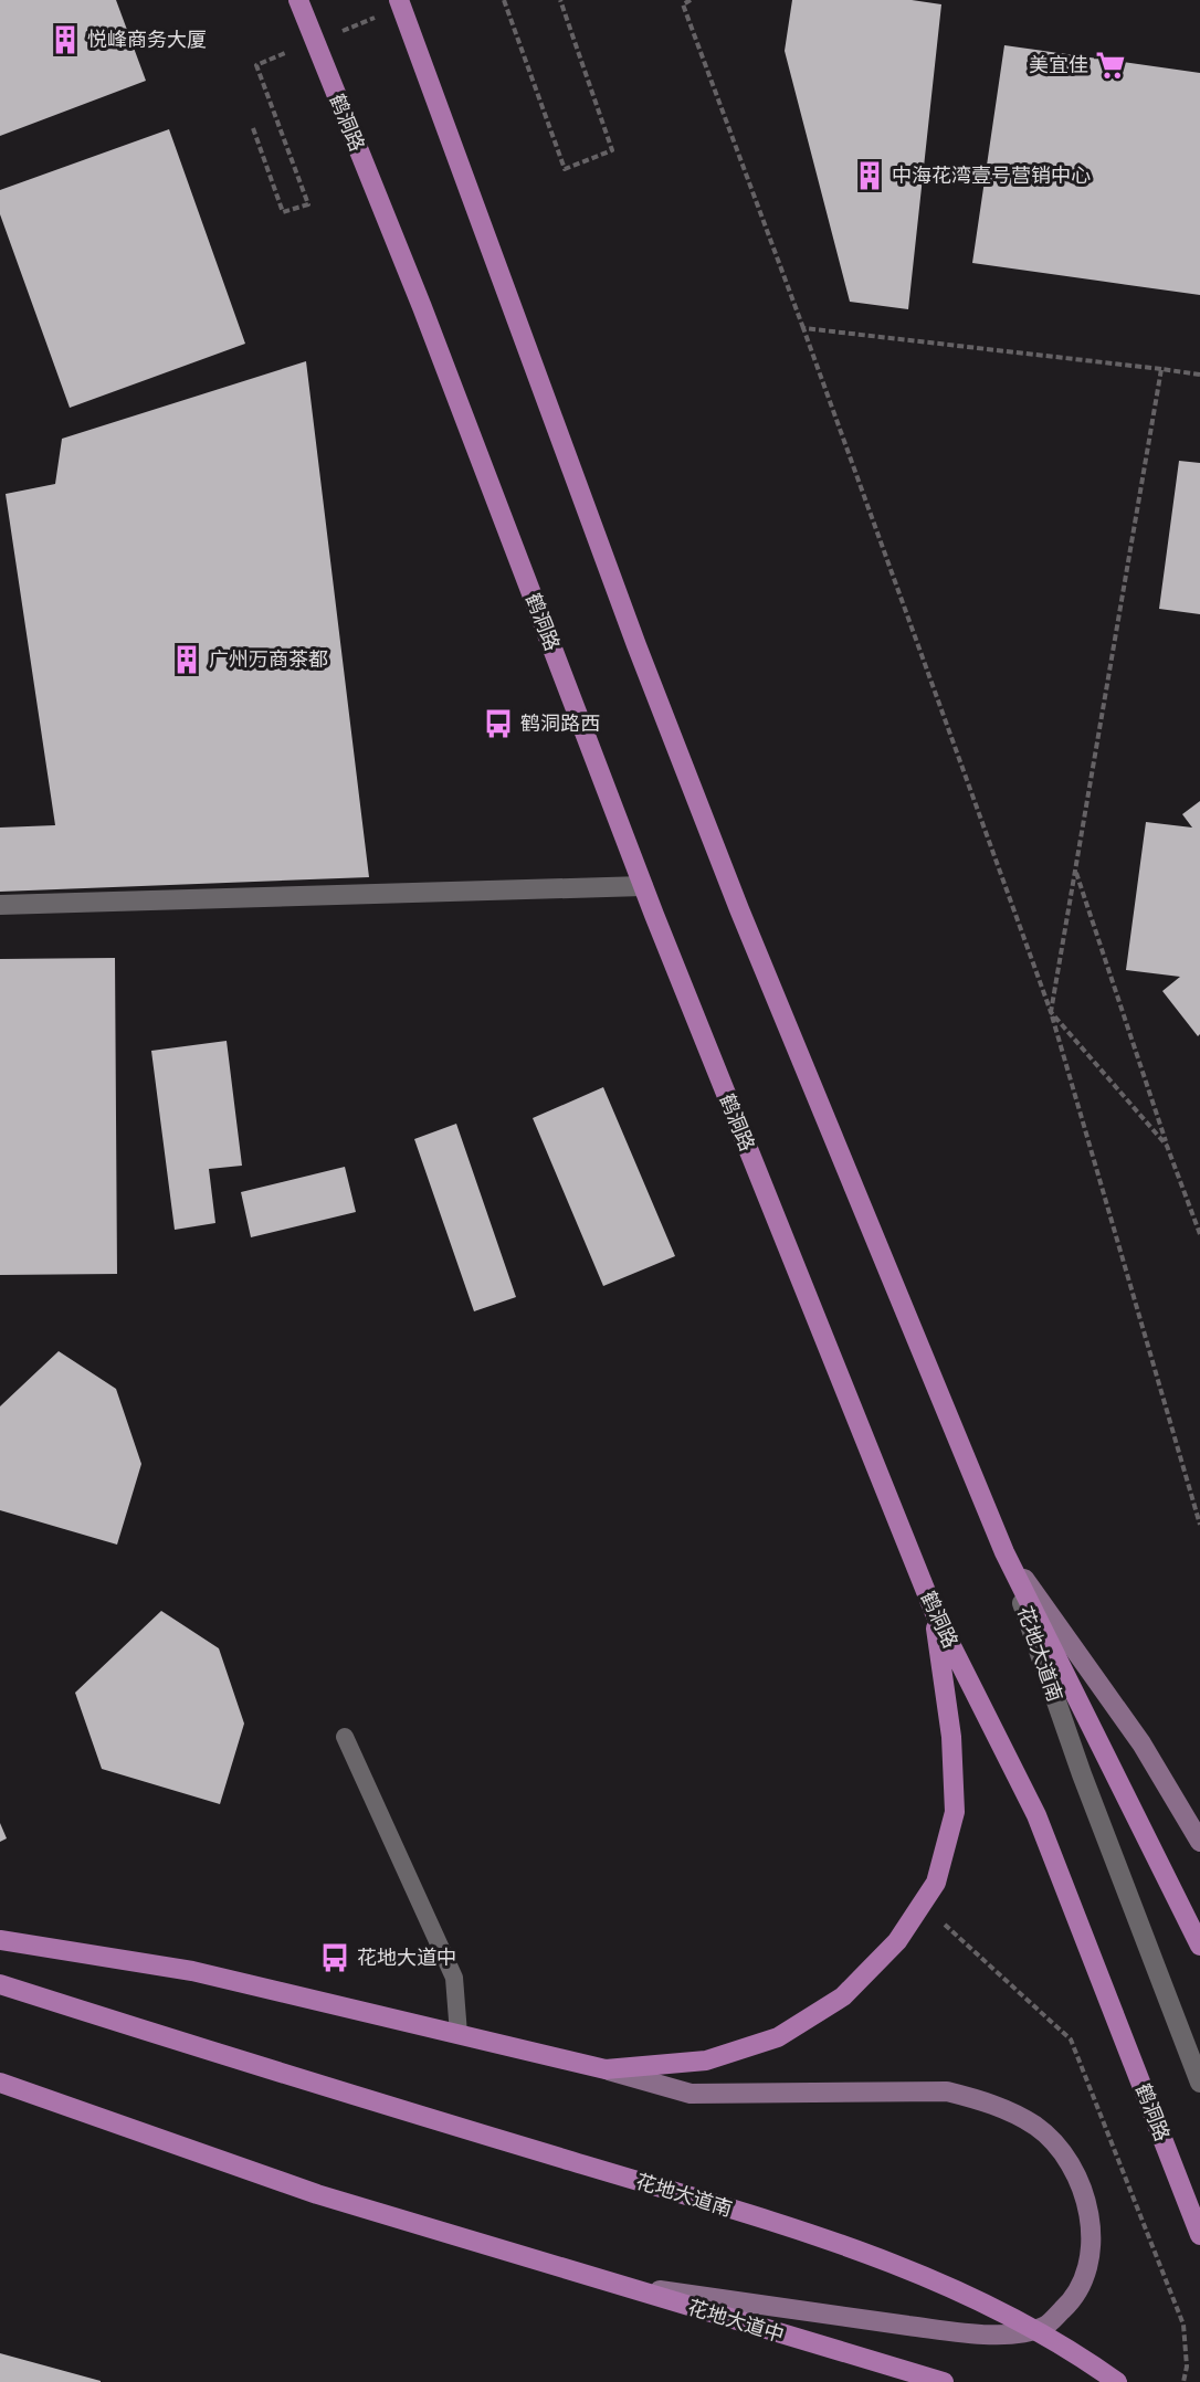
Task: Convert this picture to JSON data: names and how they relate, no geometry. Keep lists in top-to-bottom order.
{
  "streets": {
    "main road": ["鹤洞路", "花地大道南", "花地大道中"]
  },
  "places": {
    "building": ["悦峰商务大厦", "中海花湾壹号营销中心", "广州万商茶都"],
    "supermarket": ["美宜佳"],
    "bus stop": ["鹤洞路西", "花地大道中"]
  }
}
